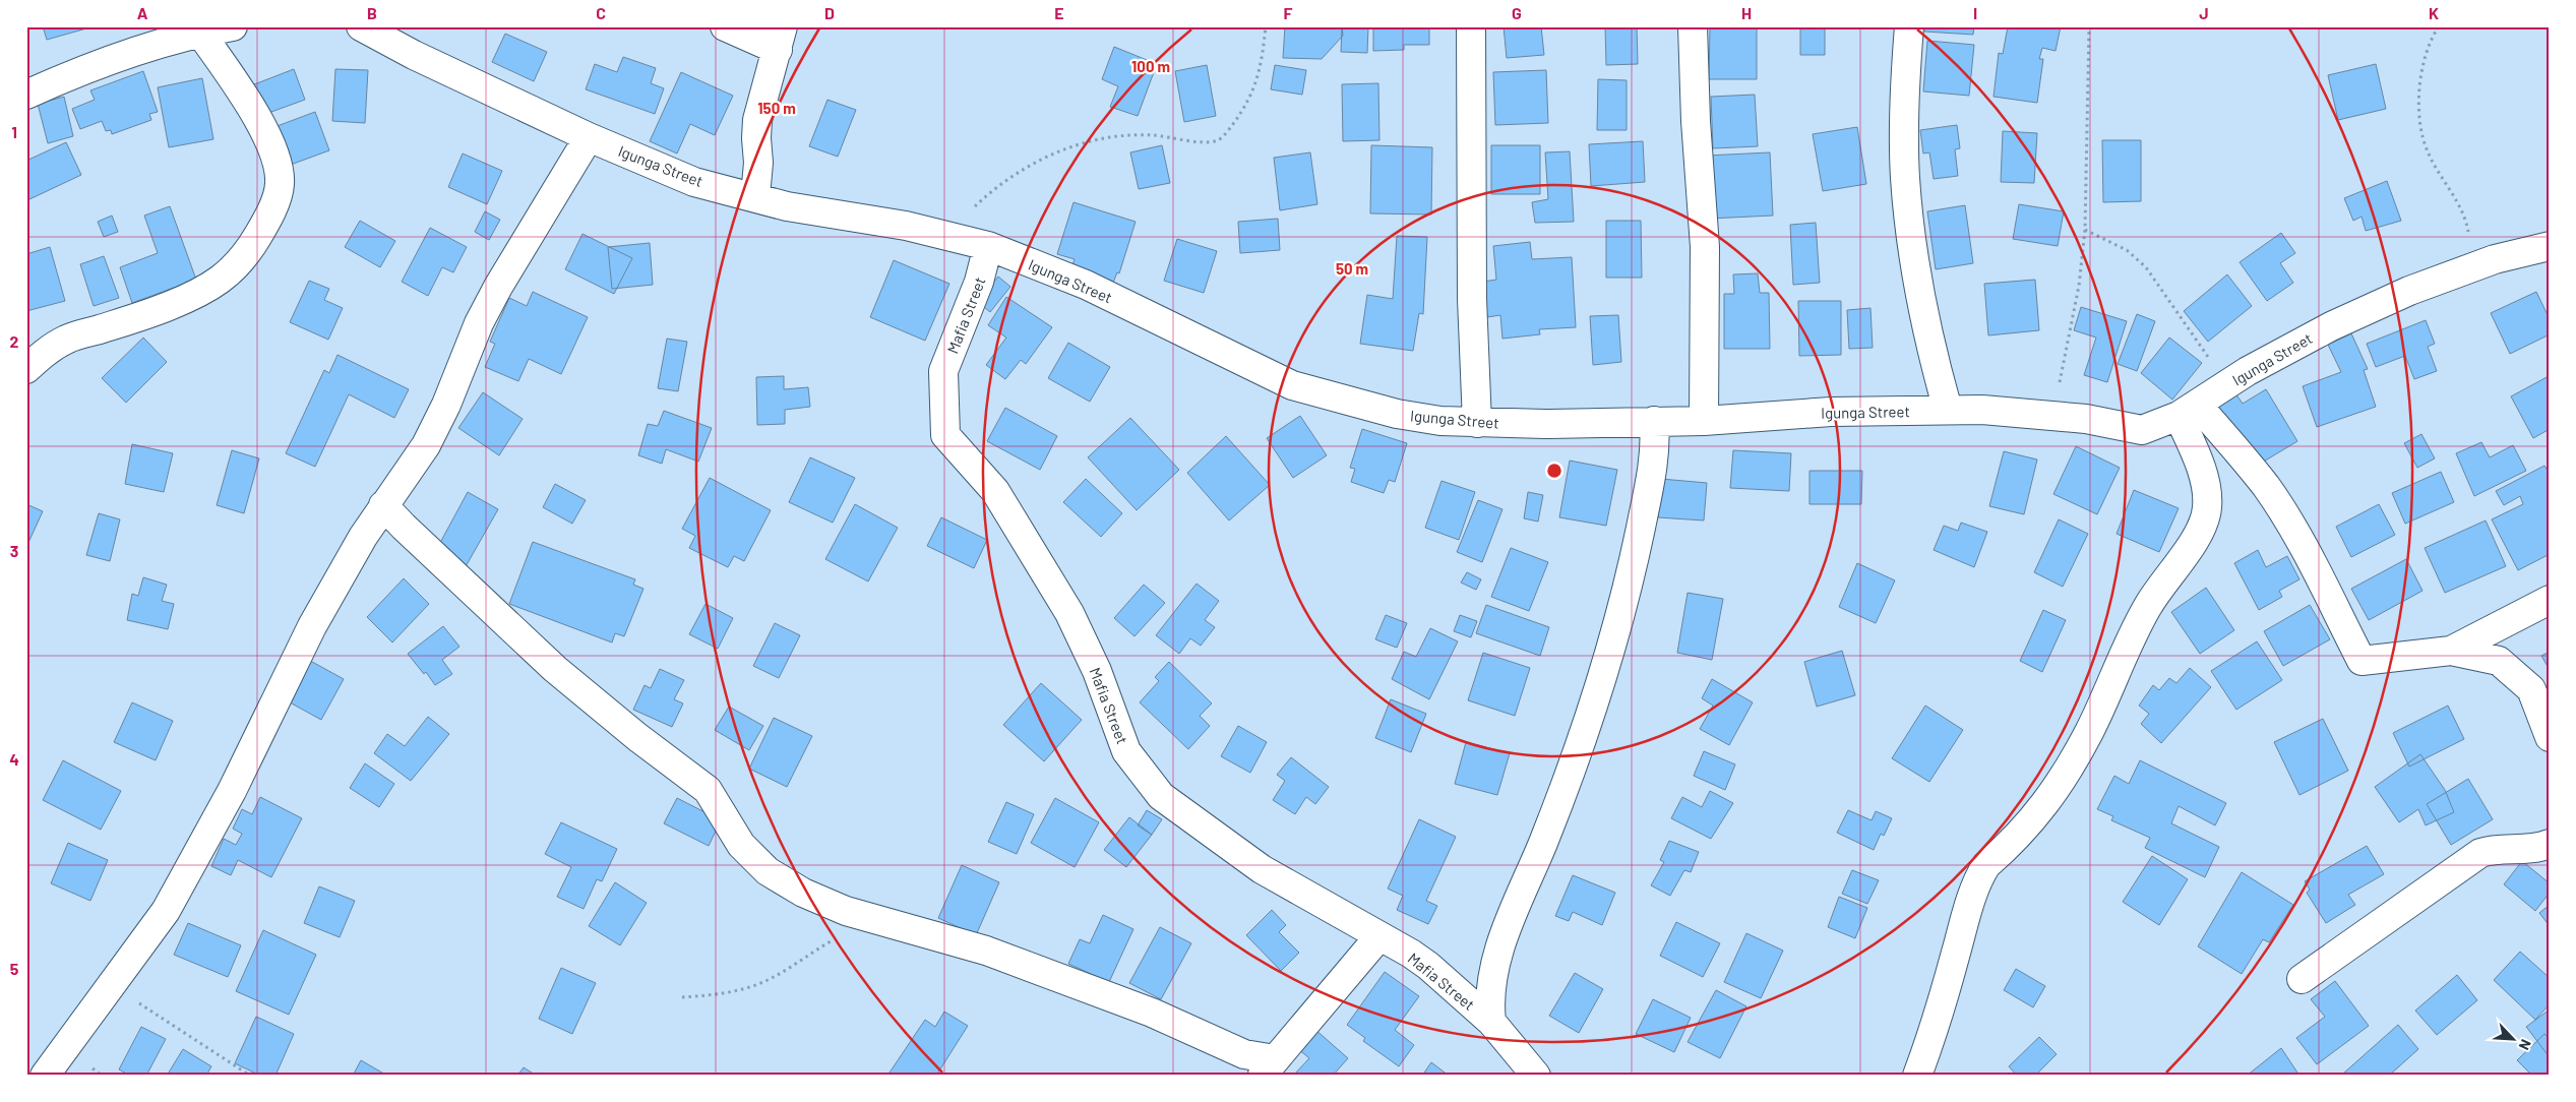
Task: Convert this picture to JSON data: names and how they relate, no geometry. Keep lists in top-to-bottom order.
{
  "streets": {
    "street": ["Igunga Street", "Mafia Street"]
  },
  "crossings": [
    ["Igunga Street", "Mafia Street"]
  ],
  "north": "bottom right",
  "grid": {
    "columns": [
      "A",
      "B",
      "C",
      "D",
      "E",
      "F",
      "G",
      "H",
      "I",
      "J",
      "K"
    ],
    "rows": [
      "1",
      "2",
      "3",
      "4",
      "5"
    ]
  },
  "rings": ["100 m", "150 m", "50 m"]
}
